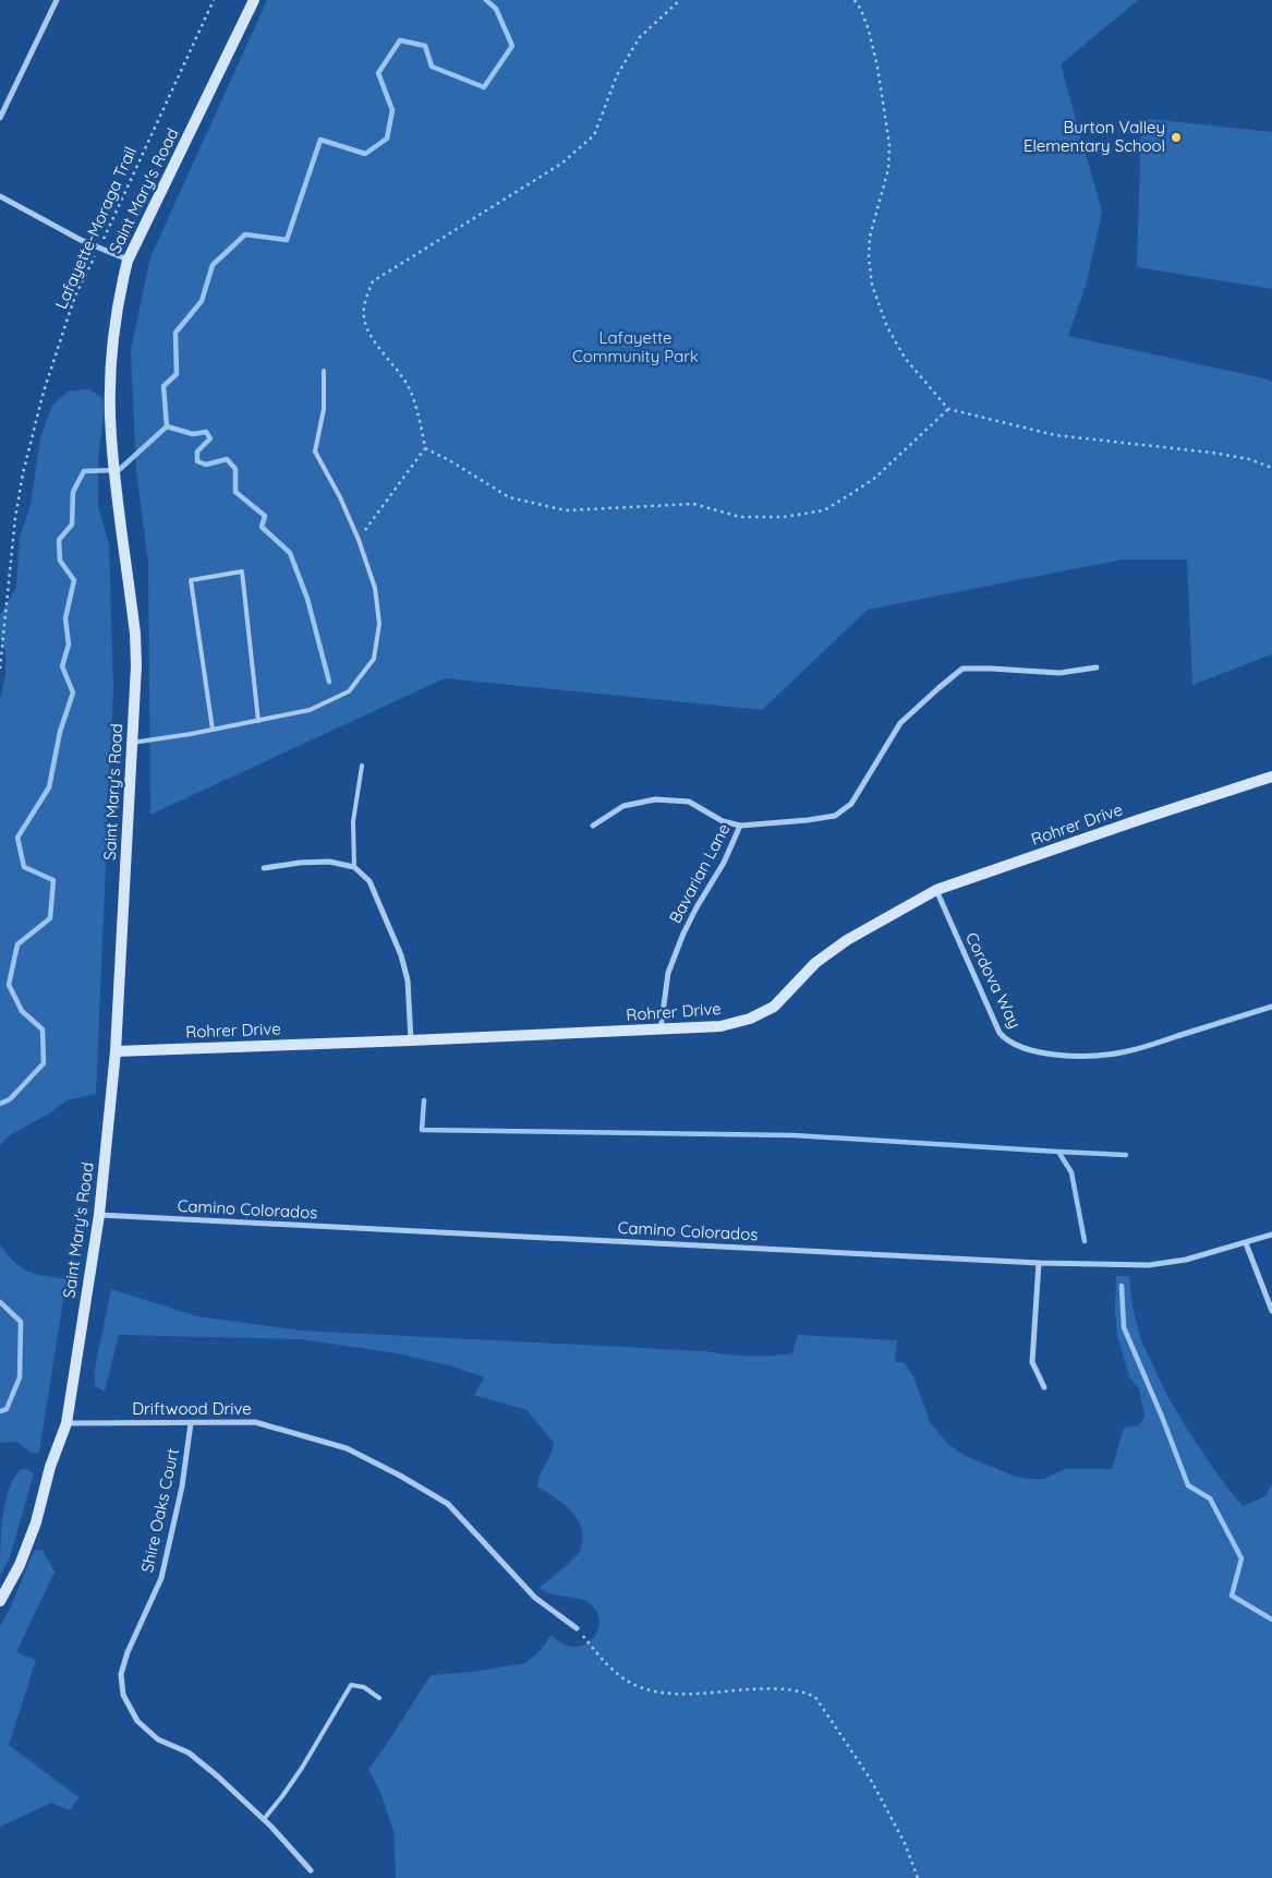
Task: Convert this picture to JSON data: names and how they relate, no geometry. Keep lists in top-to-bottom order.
{
  "streets": {
    "street": [
      "Saint Mary's Road",
      "Rohrer Drive",
      "Bavarian Lane",
      "Cordova Way",
      "Camino Colorados",
      "Driftwood Drive",
      "Shire Oaks Court"
    ],
    "path": ["Lafayette-Moraga Trail"]
  },
  "crossings": [
    ["Saint Mary's Road", "Rohrer Drive"],
    ["Saint Mary's Road", "Camino Colorados"],
    ["Saint Mary's Road", "Driftwood Drive"],
    ["Rohrer Drive", "Bavarian Lane"],
    ["Rohrer Drive", "Cordova Way"],
    ["Driftwood Drive", "Shire Oaks Court"]
  ],
  "parks": ["Lafayette Community Park"],
  "places": ["Burton Valley Elementary School"]
}
